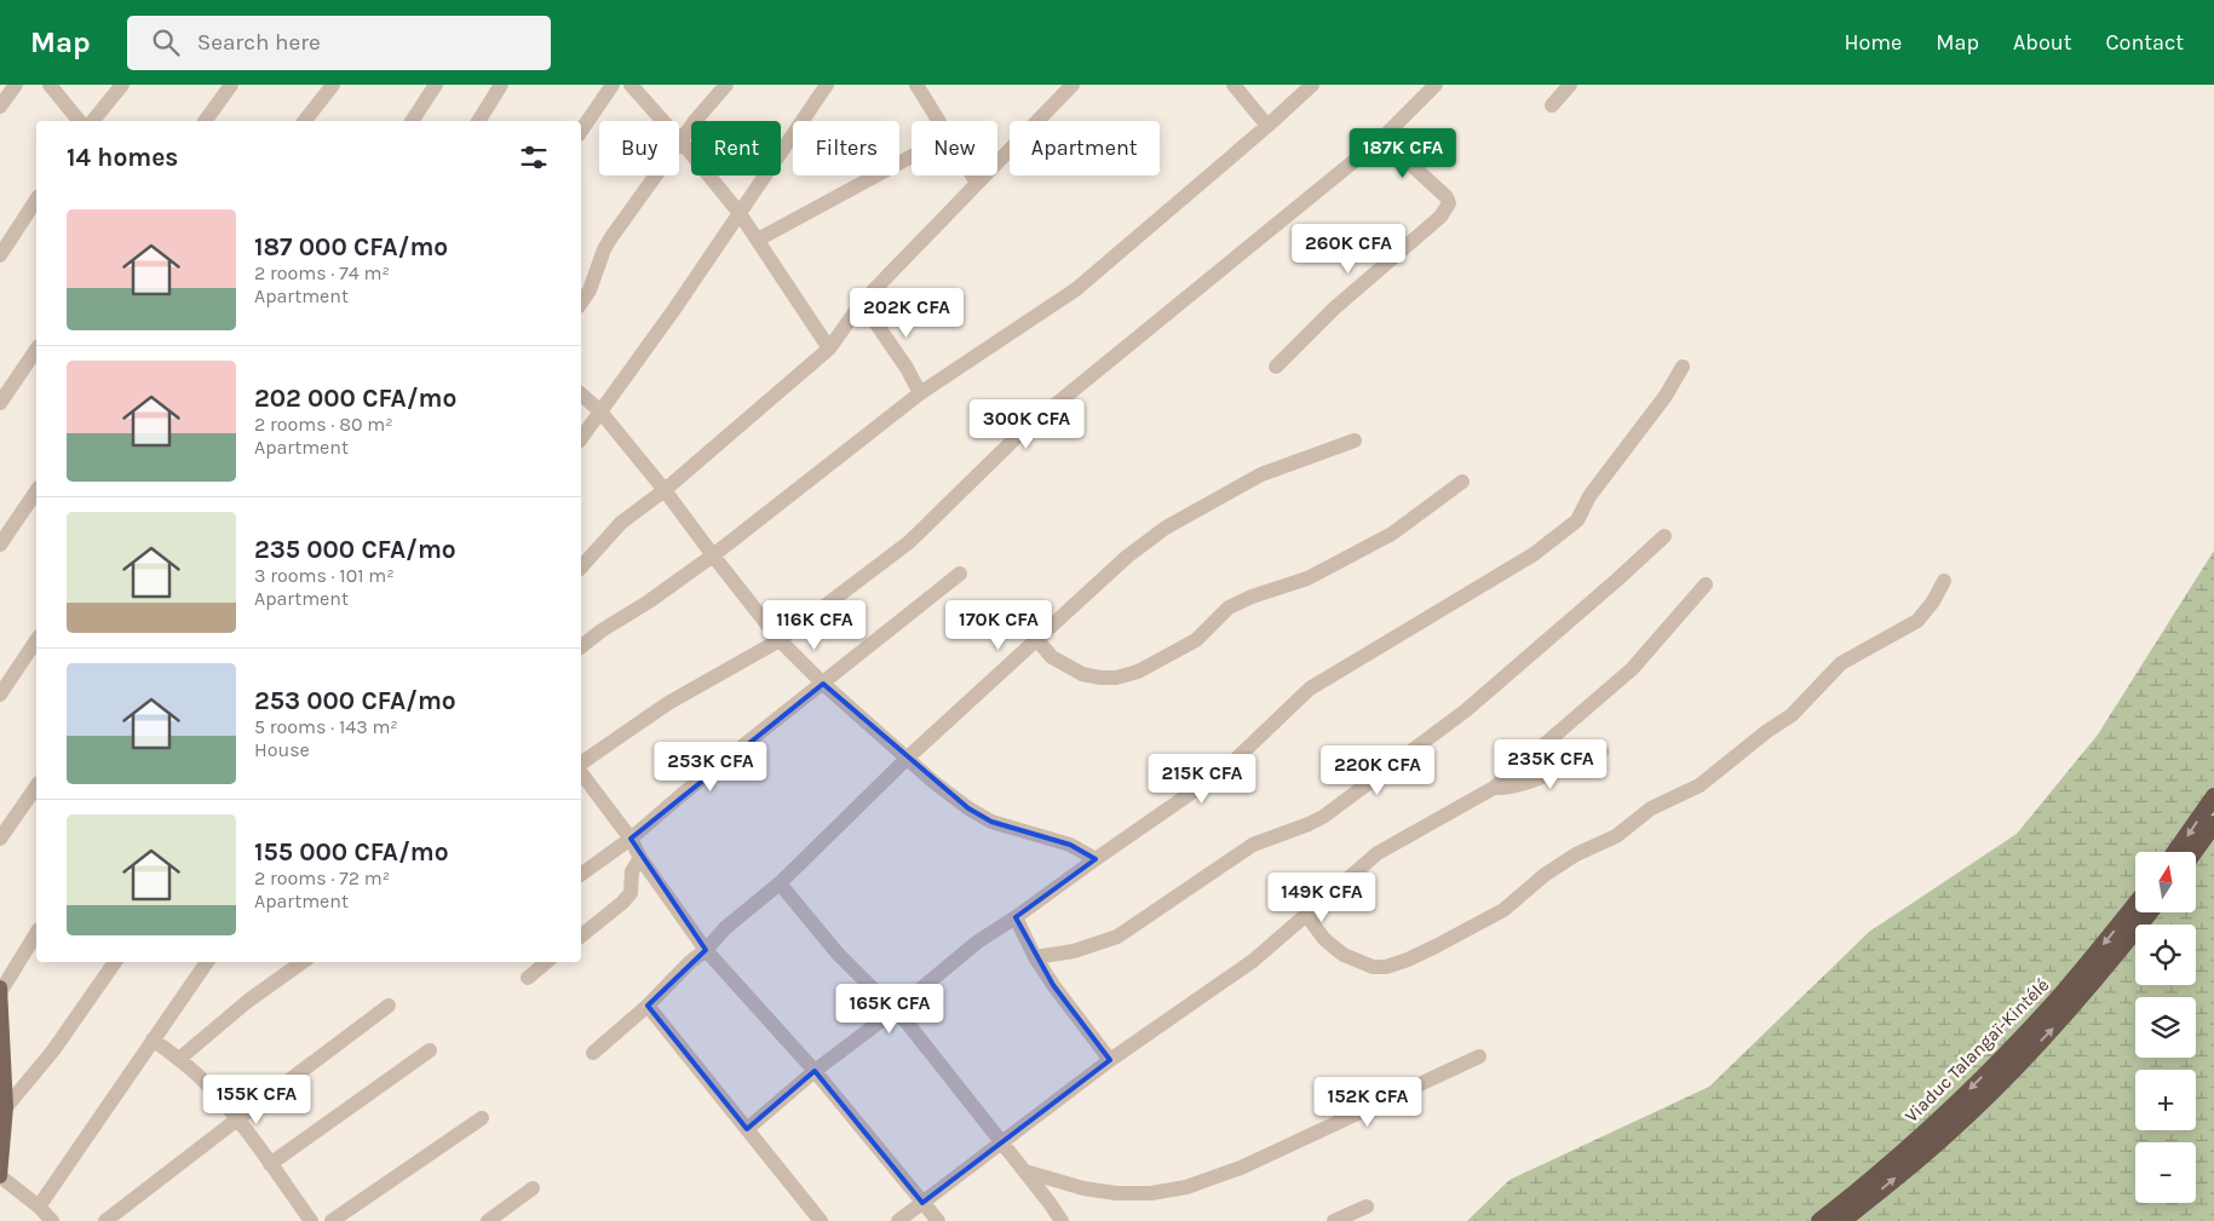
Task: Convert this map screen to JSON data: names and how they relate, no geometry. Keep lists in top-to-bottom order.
{
  "streets": {
    "highway": ["Viaduc Talangaï-Kintélé"]
  },
  "north": "top",
  "page": {
    "header": "Map",
    "search": "Search here",
    "nav": [
      "Home",
      "Map",
      "About",
      "Contact"
    ],
    "chip": [
      "Buy",
      "Rent",
      "Filters",
      "New",
      "Apartment"
    ],
    "heading": "14 homes",
    "price": [
      "187K CFA",
      "260K CFA",
      "202K CFA",
      "300K CFA",
      "116K CFA",
      "170K CFA",
      "235K CFA",
      "253K CFA",
      "220K CFA",
      "215K CFA",
      "149K CFA",
      "165K CFA",
      "155K CFA",
      "152K CFA"
    ],
    "list": [
      {
        "name": "187 000 CFA/mo",
        "note": "2 rooms · 74 m² · Apartment"
      },
      {
        "name": "202 000 CFA/mo",
        "note": "2 rooms · 80 m² · Apartment"
      },
      {
        "name": "235 000 CFA/mo",
        "note": "3 rooms · 101 m² · Apartment"
      },
      {
        "name": "253 000 CFA/mo",
        "note": "5 rooms · 143 m² · House"
      },
      {
        "name": "155 000 CFA/mo",
        "note": "2 rooms · 72 m² · Apartment"
      }
    ],
    "map_buttons": ["+", "−"]
  }
}
